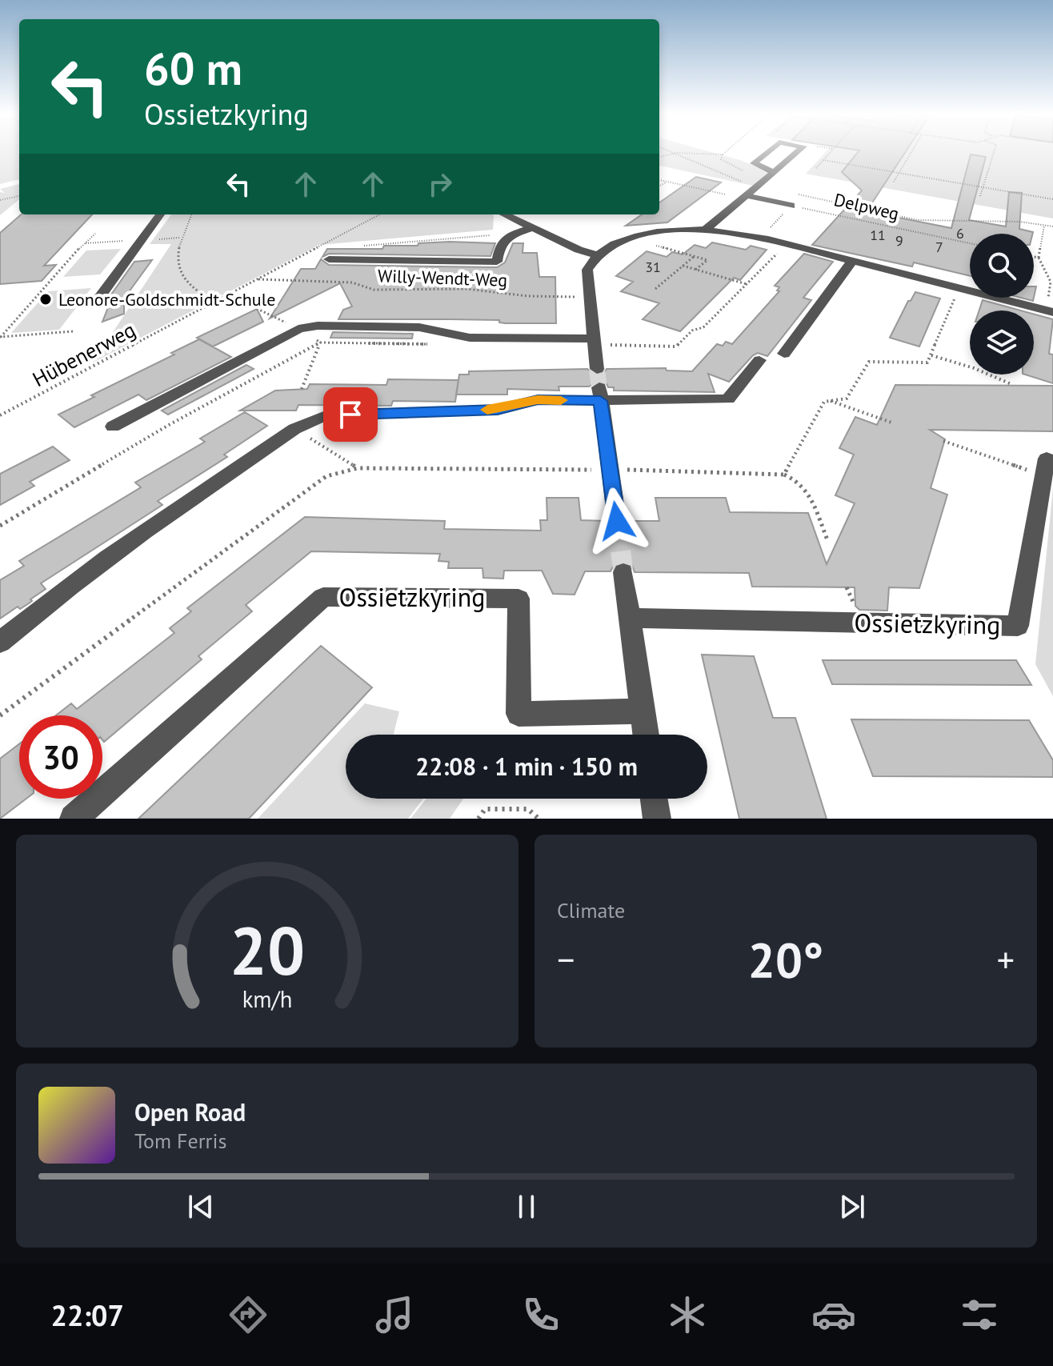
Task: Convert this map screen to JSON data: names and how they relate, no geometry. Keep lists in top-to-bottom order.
{
  "streets": {
    "street": ["Ossietzkyring"],
    "path": ["Delpweg", "Willy-Wendt-Weg", "Hübenerweg"]
  },
  "crossings": [
    ["Willy-Wendt-Weg", "Hübenerweg"]
  ],
  "places": ["Leonore-Goldschmidt-Schule"],
  "house_numbers": [
    "6",
    "11",
    "9",
    "7",
    "31"
  ],
  "page": {
    "turn": ["60 m", "Ossietzkyring"],
    "limit": "30",
    "trip": "22:08 · 1 min · 150 m",
    "tile": "Climate",
    "heat": ["−", "20°", "+"],
    "song": ["Open Road", "Tom Ferris"],
    "tabs": "22:07",
    "gauge": ["20", "km/h"]
  }
}
